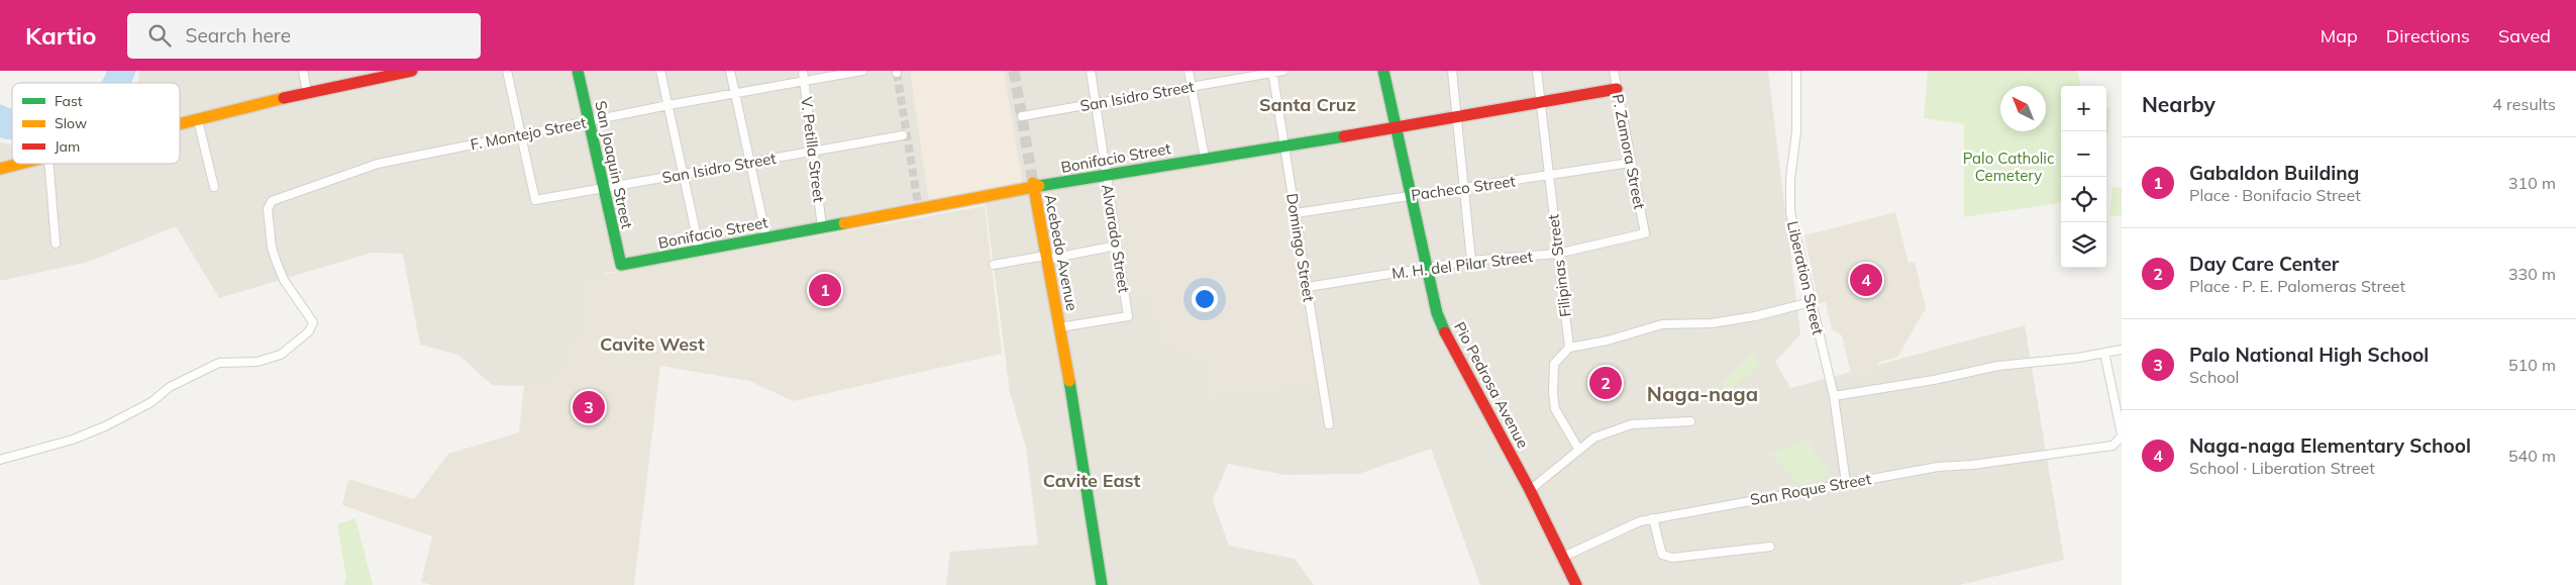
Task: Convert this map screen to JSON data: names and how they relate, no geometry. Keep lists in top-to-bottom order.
{
  "streets": {
    "main road": [
      "Bonifacio Street",
      "San Joaquin Street",
      "Acebedo Avenue",
      "Pio Pedrosa Avenue"
    ],
    "street": [
      "San Isidro Street",
      "F. Montejo Street",
      "V. Petilla Street",
      "P. Zamora Street",
      "Pacheco Street",
      "Alvarado Street",
      "Domingo Street",
      "M. H. del Pilar Street",
      "Filipinas Street",
      "Liberation Street",
      "San Roque Street"
    ]
  },
  "crossings": [
    ["San Isidro Street", "F. Montejo Street"],
    ["San Isidro Street", "V. Petilla Street"],
    ["San Isidro Street", "San Joaquin Street"],
    ["San Isidro Street", "Alvarado Street"],
    ["San Isidro Street", "Domingo Street"],
    ["F. Montejo Street", "V. Petilla Street"],
    ["F. Montejo Street", "San Joaquin Street"],
    ["V. Petilla Street", "Bonifacio Street"],
    ["P. Zamora Street", "Bonifacio Street"],
    ["P. Zamora Street", "Pacheco Street"],
    ["P. Zamora Street", "M. H. del Pilar Street"],
    ["Bonifacio Street", "San Joaquin Street"],
    ["Bonifacio Street", "Alvarado Street"],
    ["Bonifacio Street", "Domingo Street"],
    ["Bonifacio Street", "Acebedo Avenue"],
    ["Bonifacio Street", "Filipinas Street"],
    ["Bonifacio Street", "Pio Pedrosa Avenue"],
    ["Pacheco Street", "Domingo Street"],
    ["Pacheco Street", "Filipinas Street"],
    ["Pacheco Street", "Pio Pedrosa Avenue"],
    ["Alvarado Street", "Acebedo Avenue"],
    ["Domingo Street", "M. H. del Pilar Street"],
    ["M. H. del Pilar Street", "Filipinas Street"],
    ["M. H. del Pilar Street", "Pio Pedrosa Avenue"],
    ["Liberation Street", "San Roque Street"],
    ["Pio Pedrosa Avenue", "San Roque Street"]
  ],
  "districts": [
    "Santa Cruz",
    "Cavite West",
    "Naga-naga",
    "Cavite East"
  ],
  "parks": ["Palo Catholic Cemetery"],
  "legend": ["Fast", "Slow", "Jam"],
  "north": "top left",
  "page": {
    "header": "Kartio",
    "search": "Search here",
    "nav": ["Map", "Directions", "Saved"],
    "heading": ["Nearby", "4 results"],
    "map_buttons": ["+", "−"],
    "list": [
      {
        "mark": "1",
        "name": "Gabaldon Building",
        "note": "Place · Bonifacio Street",
        "value": "310 m"
      },
      {
        "mark": "2",
        "name": "Day Care Center",
        "note": "Place · P. E. Palomeras Street",
        "value": "330 m"
      },
      {
        "mark": "3",
        "name": "Palo National High School",
        "note": "School",
        "value": "510 m"
      },
      {
        "mark": "4",
        "name": "Naga-naga Elementary School",
        "note": "School · Liberation Street",
        "value": "540 m"
      }
    ],
    "pins": [
      "4",
      "1",
      "2",
      "3"
    ]
  }
}
